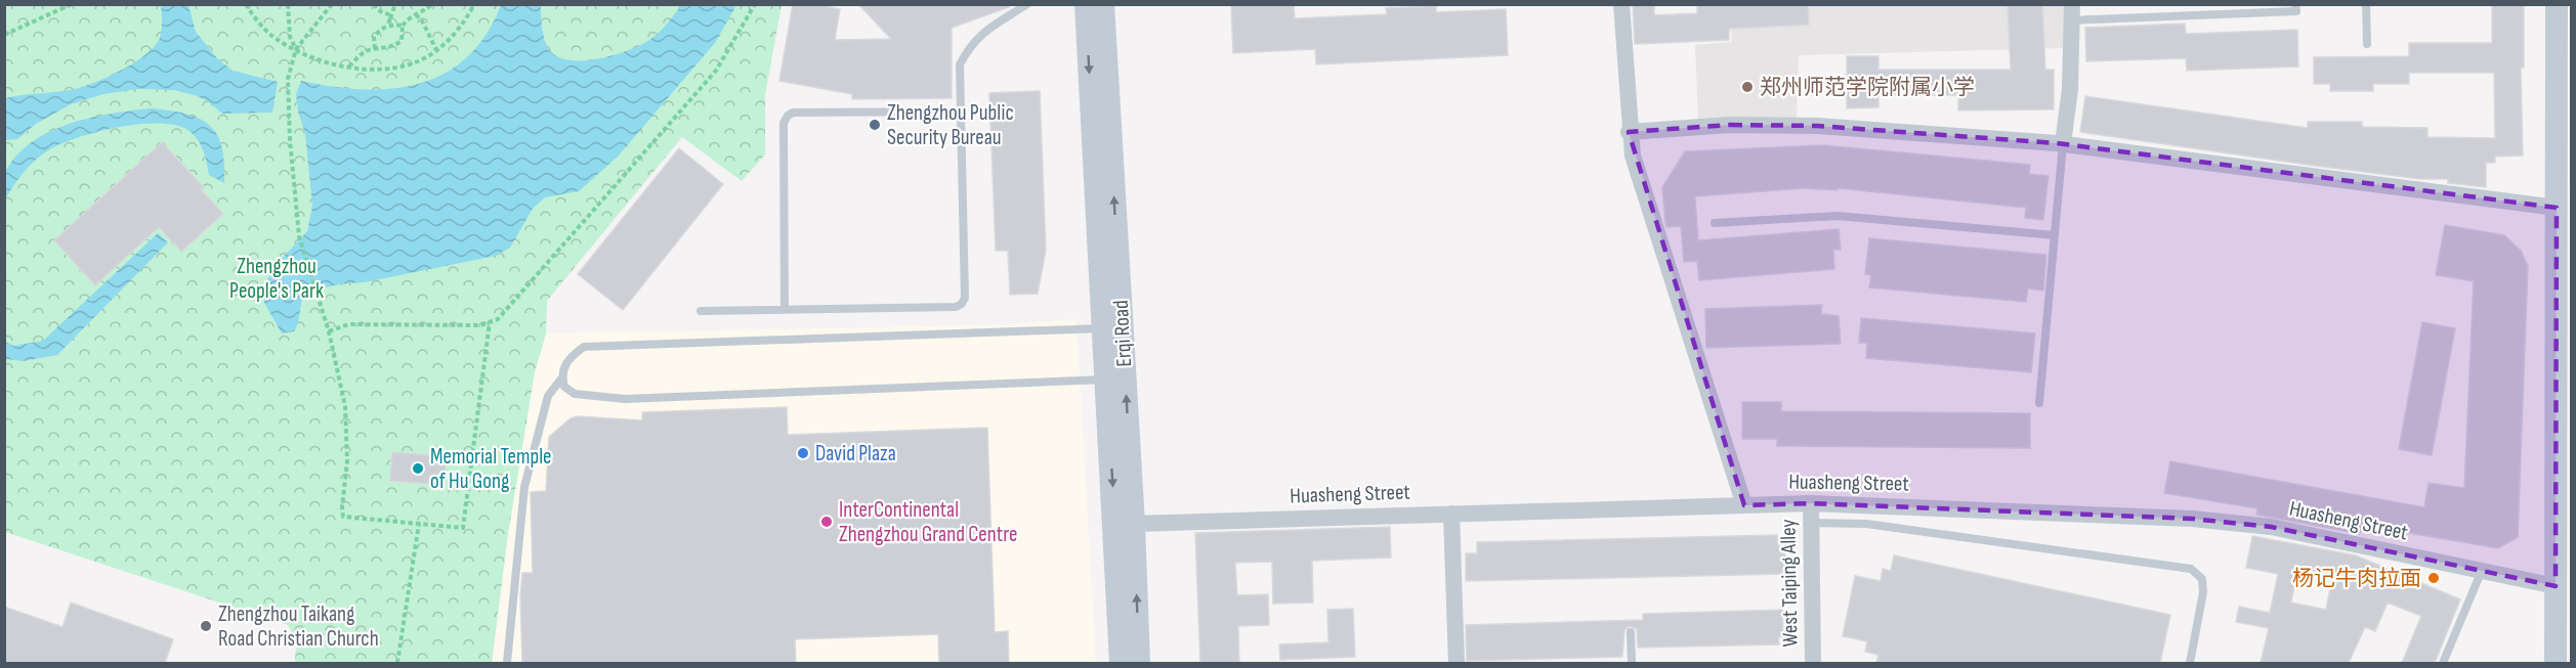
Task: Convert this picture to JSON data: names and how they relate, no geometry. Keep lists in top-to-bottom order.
{
  "streets": {
    "main road": ["Erqi Road"],
    "street": ["Huasheng Street", "West Taiping Alley"]
  },
  "crossings": [
    ["Erqi Road", "Huasheng Street"],
    ["Huasheng Street", "West Taiping Alley"]
  ],
  "parks": ["Zhengzhou People's Park"],
  "places": [
    "郑州师范学院附属小学",
    "Zhengzhou Public Security Bureau",
    "David Plaza",
    "Memorial Temple of Hu Gong",
    "InterContinental Zhengzhou Grand Centre",
    "杨记牛肉拉面",
    "Zhengzhou Taikang Road Christian Church"
  ]
}
